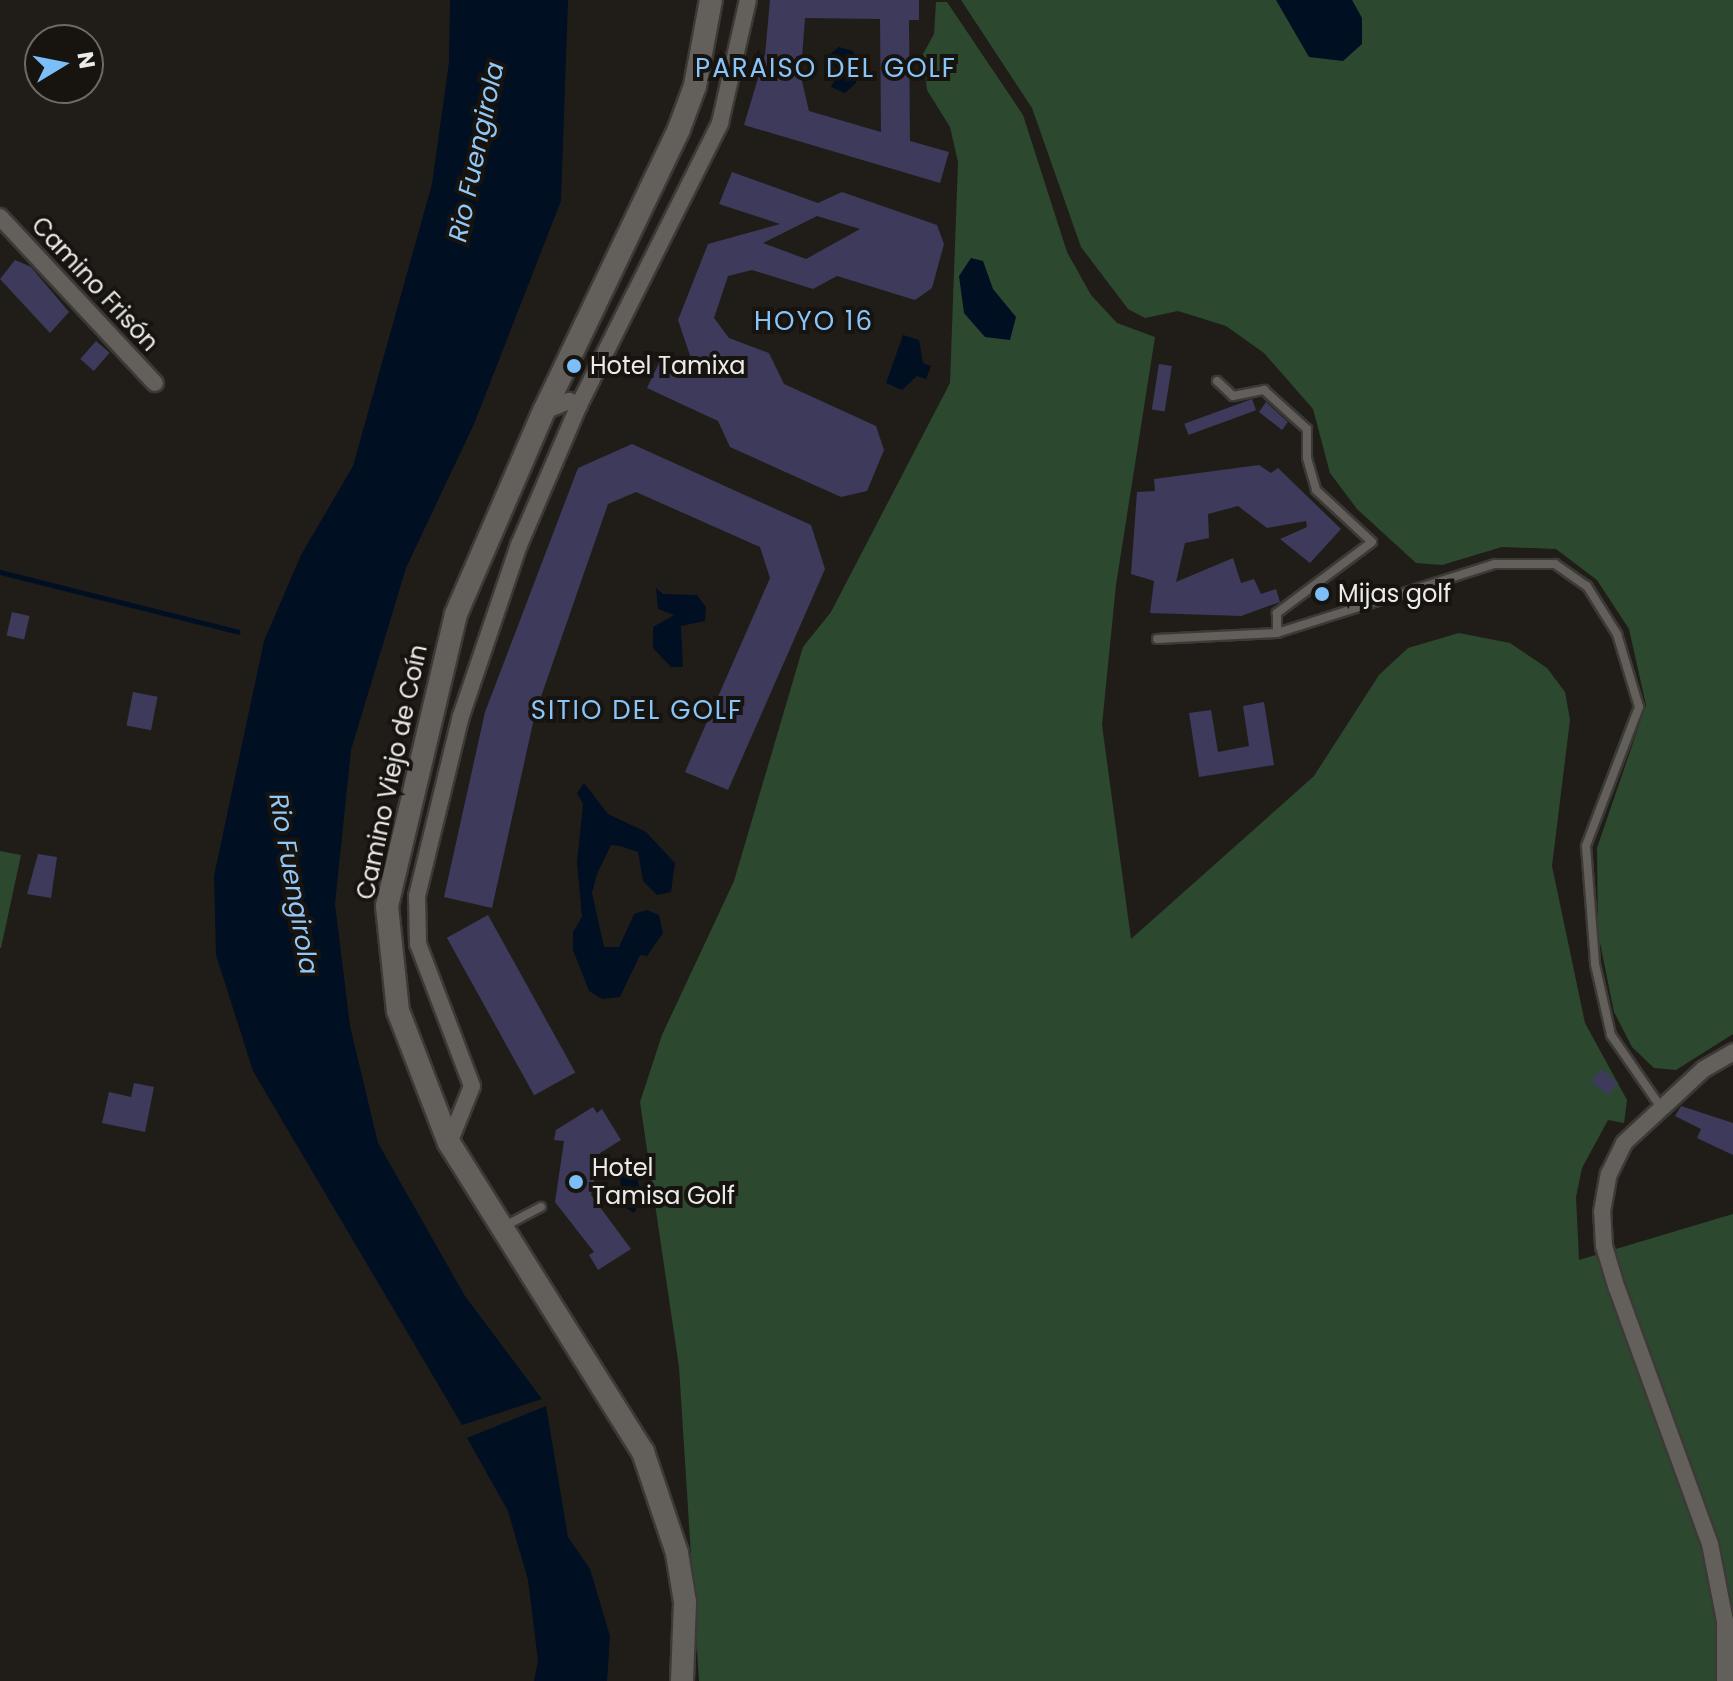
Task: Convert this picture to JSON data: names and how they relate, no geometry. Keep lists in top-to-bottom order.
{
  "streets": {
    "street": ["Camino Frisón", "Camino Viejo de Coín"]
  },
  "districts": ["PARAISO DEL GOLF", "HOYO 16", "SITIO DEL GOLF"],
  "water": ["Rio Fuengirola"],
  "places": ["Hotel Tamixa", "Mijas golf", "Hotel Tamisa Golf"],
  "north": "right"
}
